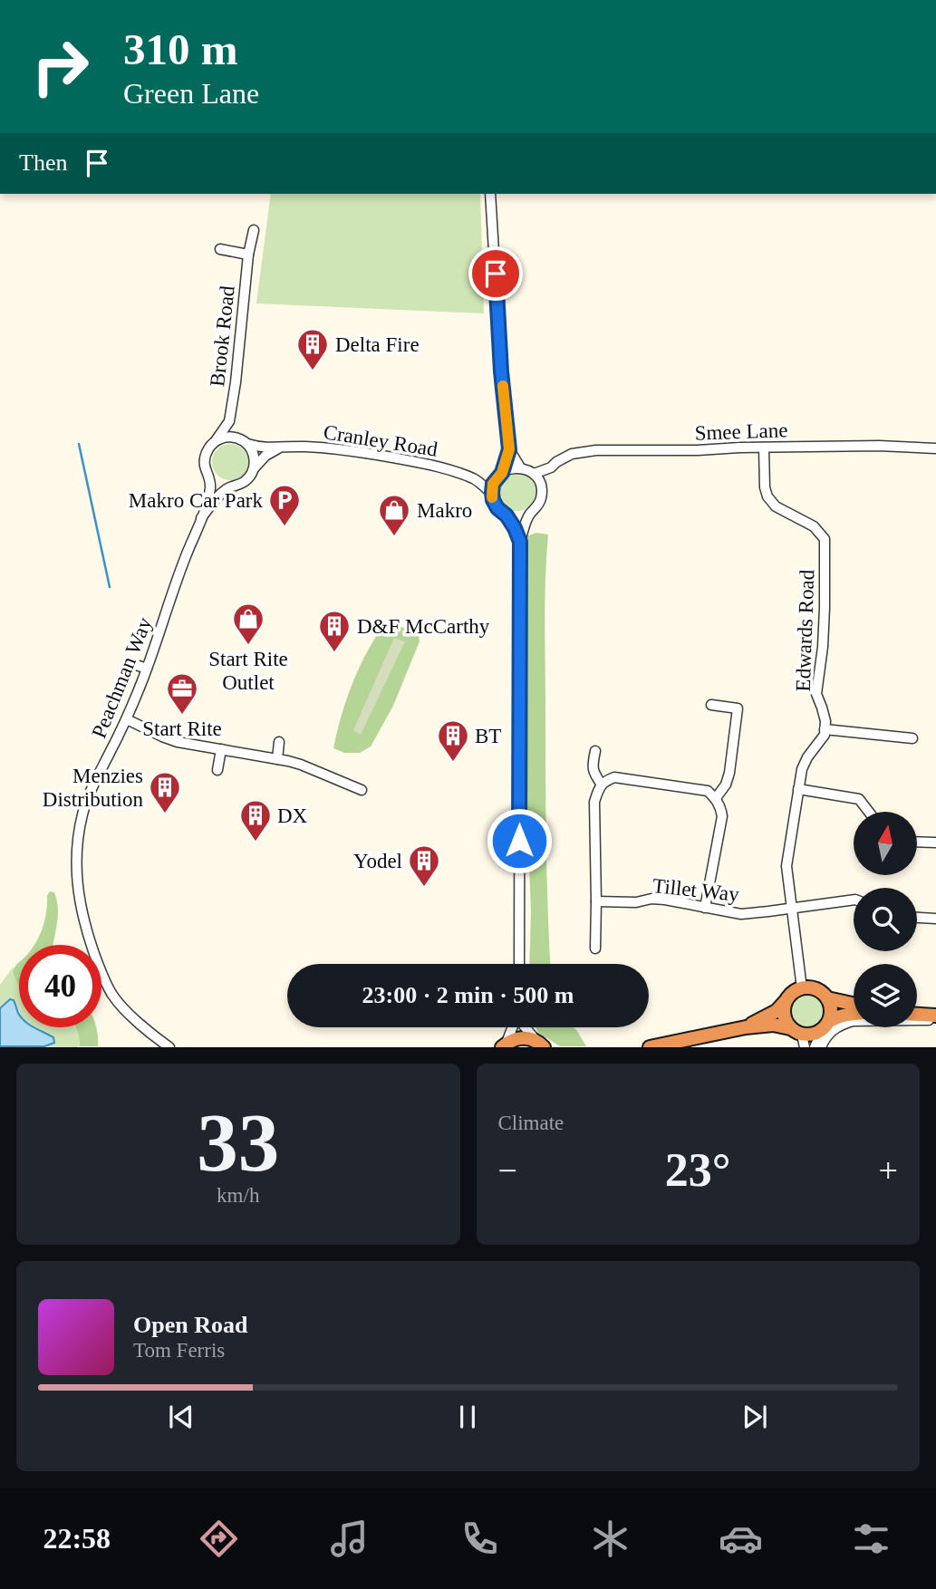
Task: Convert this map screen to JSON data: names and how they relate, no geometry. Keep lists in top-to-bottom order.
{
  "streets": {
    "street": [
      "Brook Road",
      "Smee Lane",
      "Cranley Road",
      "Edwards Road",
      "Peachman Way",
      "Tillet Way"
    ]
  },
  "crossings": [
    ["Brook Road", "Cranley Road"],
    ["Brook Road", "Peachman Way"],
    ["Smee Lane", "Cranley Road"],
    ["Smee Lane", "Edwards Road"],
    ["Cranley Road", "Peachman Way"]
  ],
  "places": {
    "building": [
      "Delta Fire",
      "D&F McCarthy",
      "BT",
      "Menzies Distribution",
      "DX",
      "Yodel"
    ],
    "parking": ["Makro Car Park"],
    "shop": ["Makro", "Start Rite Outlet"],
    "office": ["Start Rite"]
  },
  "north": "top",
  "page": {
    "turn": ["310 m", "Green Lane"],
    "then": "Then",
    "limit": "40",
    "trip": "23:00 · 2 min · 500 m",
    "tile": [
      ["33", "km/h"],
      "Climate"
    ],
    "heat": ["−", "23°", "+"],
    "song": ["Open Road", "Tom Ferris"],
    "tabs": "22:58"
  }
}
